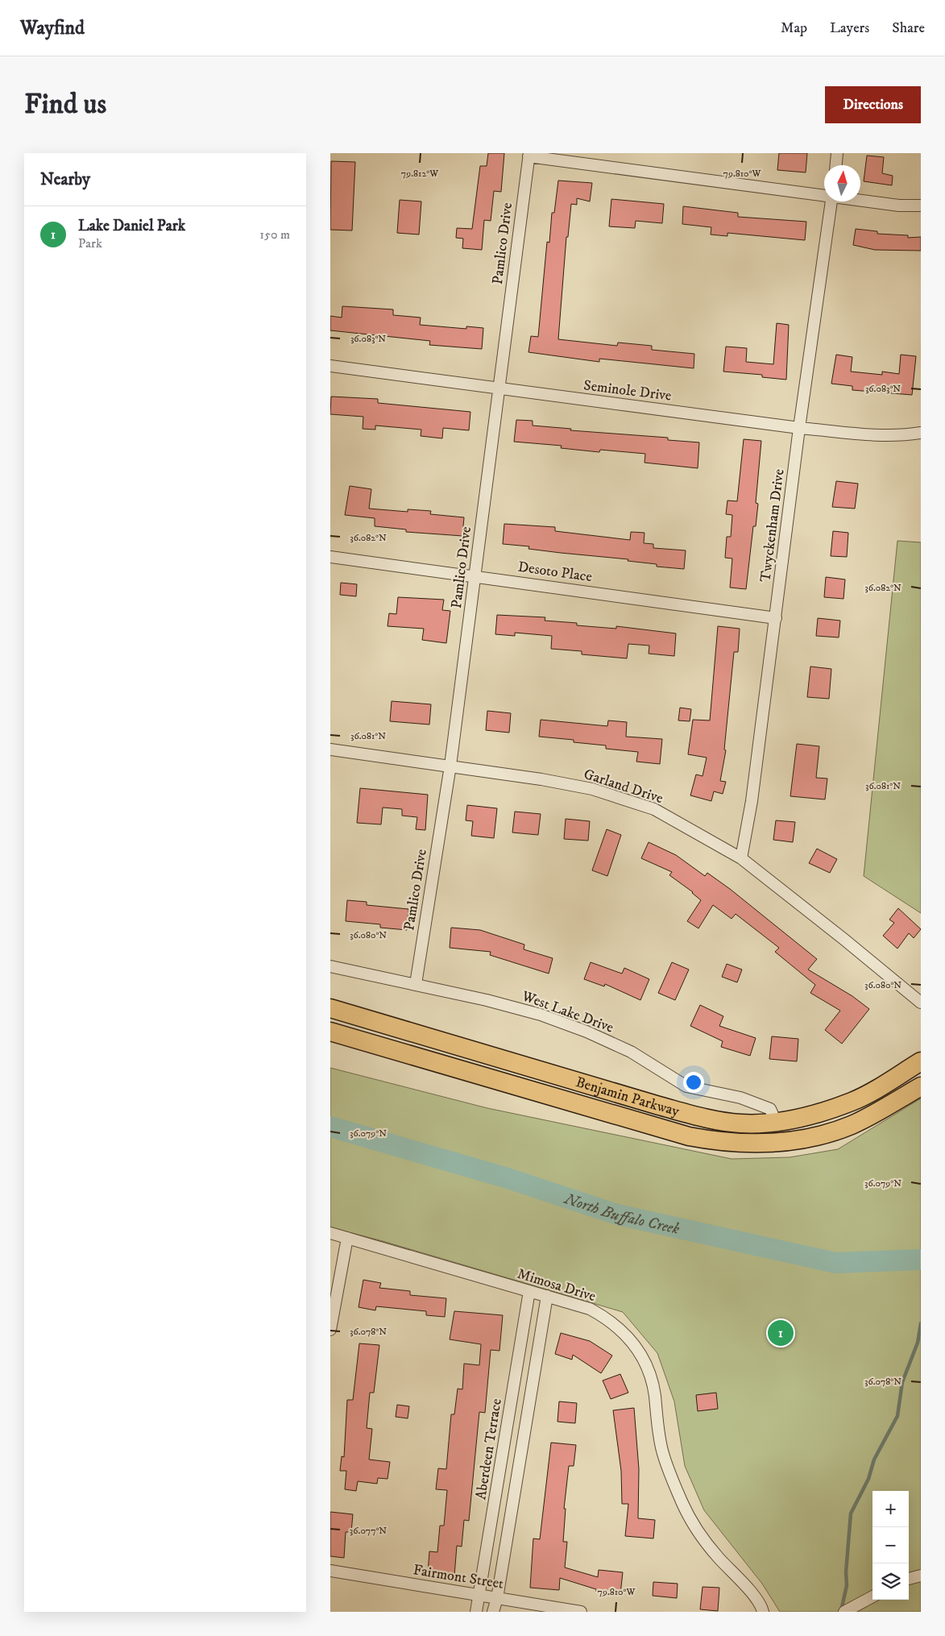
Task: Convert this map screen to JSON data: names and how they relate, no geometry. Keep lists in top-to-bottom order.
{
  "streets": {
    "main road": ["Benjamin Parkway"],
    "street": [
      "Pamlico Drive",
      "Seminole Drive",
      "Twyckenham Drive",
      "Desoto Place",
      "Garland Drive",
      "West Lake Drive",
      "Mimosa Drive",
      "Aberdeen Terrace",
      "Fairmont Street"
    ]
  },
  "crossings": [
    ["Pamlico Drive", "Seminole Drive"],
    ["Pamlico Drive", "Desoto Place"],
    ["Pamlico Drive", "Garland Drive"],
    ["Pamlico Drive", "West Lake Drive"],
    ["Seminole Drive", "Twyckenham Drive"],
    ["Twyckenham Drive", "Desoto Place"],
    ["Twyckenham Drive", "Garland Drive"],
    ["West Lake Drive", "Benjamin Parkway"],
    ["Mimosa Drive", "Aberdeen Terrace"],
    ["Aberdeen Terrace", "Fairmont Street"]
  ],
  "water": ["North Buffalo Creek"],
  "north": "top",
  "page": {
    "header": "Wayfind",
    "nav": ["Map", "Layers", "Share"],
    "buttons": "Directions",
    "title": "Find us",
    "heading": "Nearby",
    "list": [
      {
        "mark": "1",
        "name": "Lake Daniel Park",
        "note": "Park",
        "value": "150 m"
      }
    ],
    "pins": "1",
    "map_buttons": ["+", "−"]
  },
  "coordinates": [
    "79.812°W",
    "79.810°W",
    "36.083°N",
    "36.082°N",
    "36.081°N",
    "36.080°N",
    "36.079°N",
    "36.078°N",
    "36.077°N"
  ]
}
